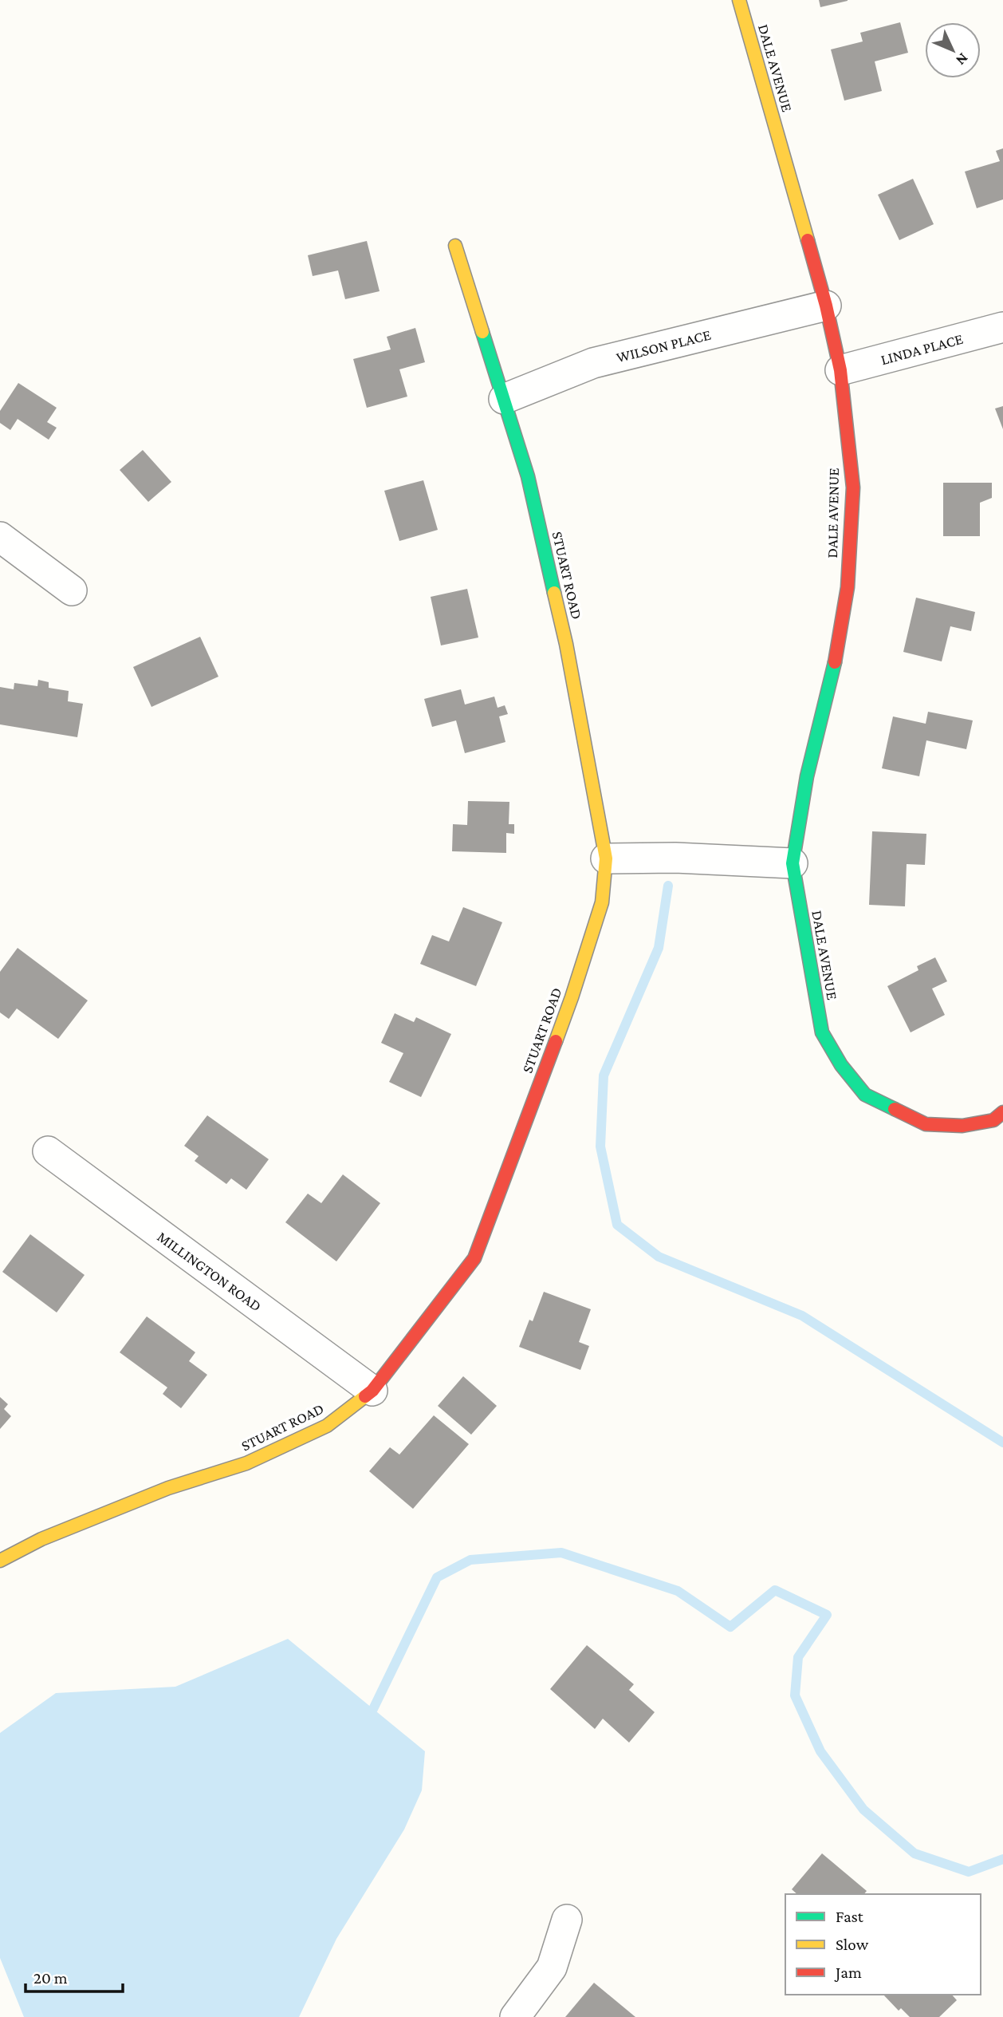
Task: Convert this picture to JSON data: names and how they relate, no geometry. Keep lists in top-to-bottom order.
{
  "streets": {
    "street": [
      "DALE AVENUE",
      "WILSON PLACE",
      "LINDA PLACE",
      "STUART ROAD",
      "MILLINGTON ROAD"
    ]
  },
  "crossings": [
    ["DALE AVENUE", "WILSON PLACE"],
    ["DALE AVENUE", "LINDA PLACE"],
    ["WILSON PLACE", "STUART ROAD"],
    ["STUART ROAD", "MILLINGTON ROAD"]
  ],
  "legend": ["Fast", "Slow", "Jam"],
  "scale_bar": "20 m",
  "north": "bottom right"
}
